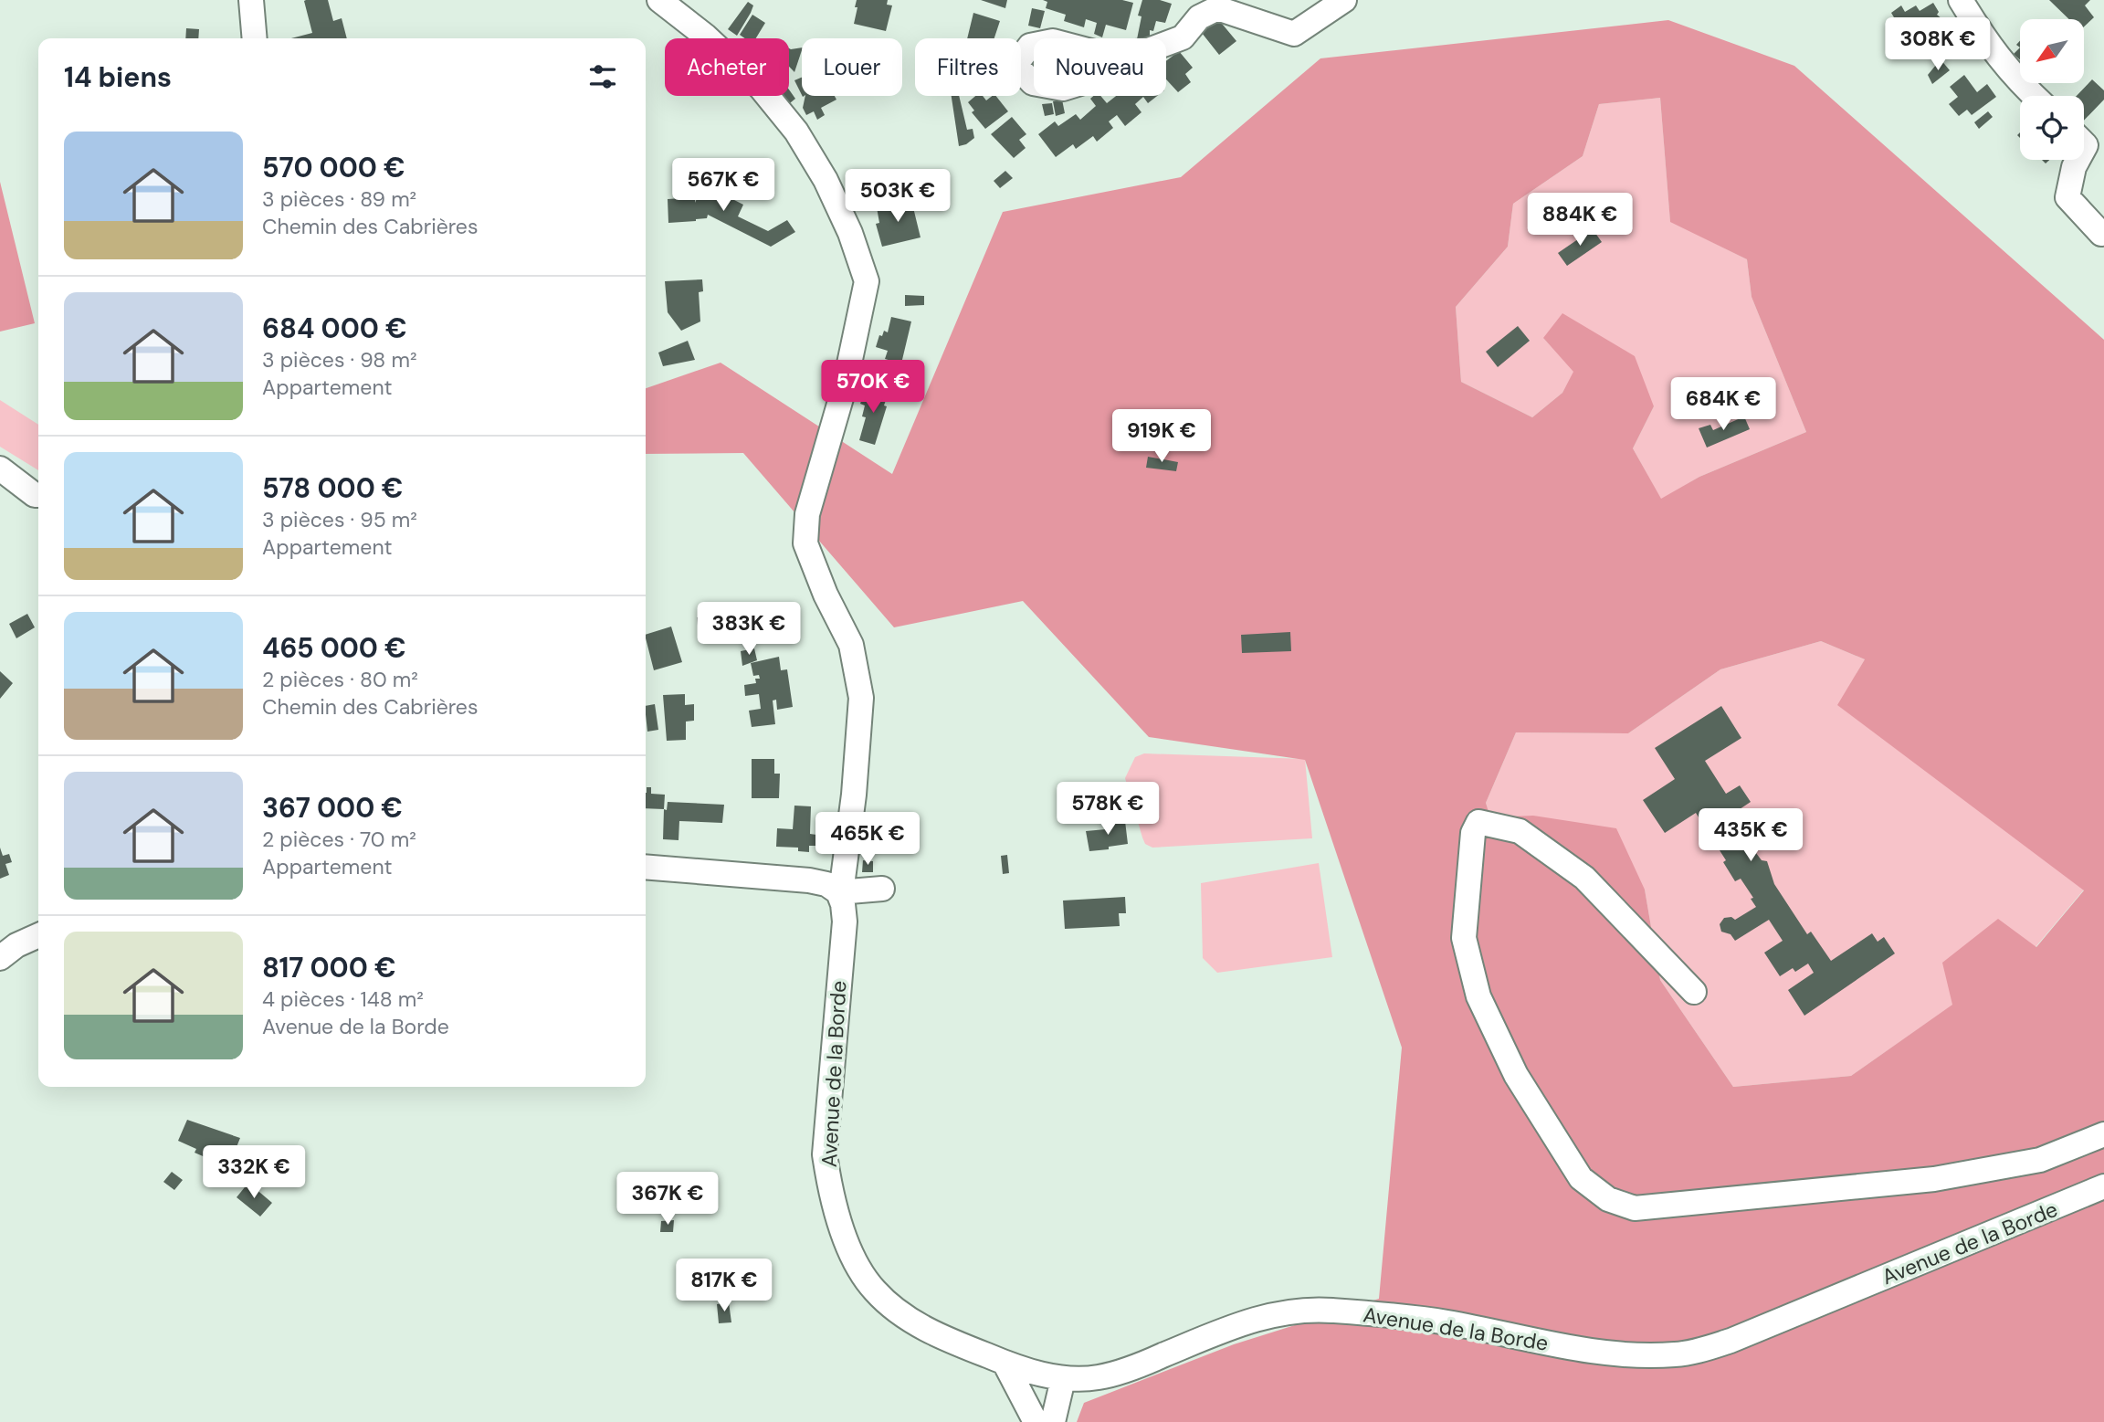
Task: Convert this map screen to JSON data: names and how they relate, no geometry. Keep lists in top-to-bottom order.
{
  "streets": {
    "street": ["Avenue de la Borde"]
  },
  "north": "bottom left",
  "page": {
    "price": [
      "308K €",
      "567K €",
      "503K €",
      "884K €",
      "570K €",
      "684K €",
      "919K €",
      "383K €",
      "578K €",
      "435K €",
      "465K €",
      "332K €",
      "367K €",
      "817K €"
    ],
    "chip": [
      "Acheter",
      "Louer",
      "Filtres",
      "Nouveau"
    ],
    "heading": "14 biens",
    "list": [
      {
        "name": "570 000 €",
        "note": "3 pièces · 89 m² · Chemin des Cabrières"
      },
      {
        "name": "684 000 €",
        "note": "3 pièces · 98 m² · Appartement"
      },
      {
        "name": "578 000 €",
        "note": "3 pièces · 95 m² · Appartement"
      },
      {
        "name": "465 000 €",
        "note": "2 pièces · 80 m² · Chemin des Cabrières"
      },
      {
        "name": "367 000 €",
        "note": "2 pièces · 70 m² · Appartement"
      },
      {
        "name": "817 000 €",
        "note": "4 pièces · 148 m² · Avenue de la Borde"
      }
    ]
  }
}
